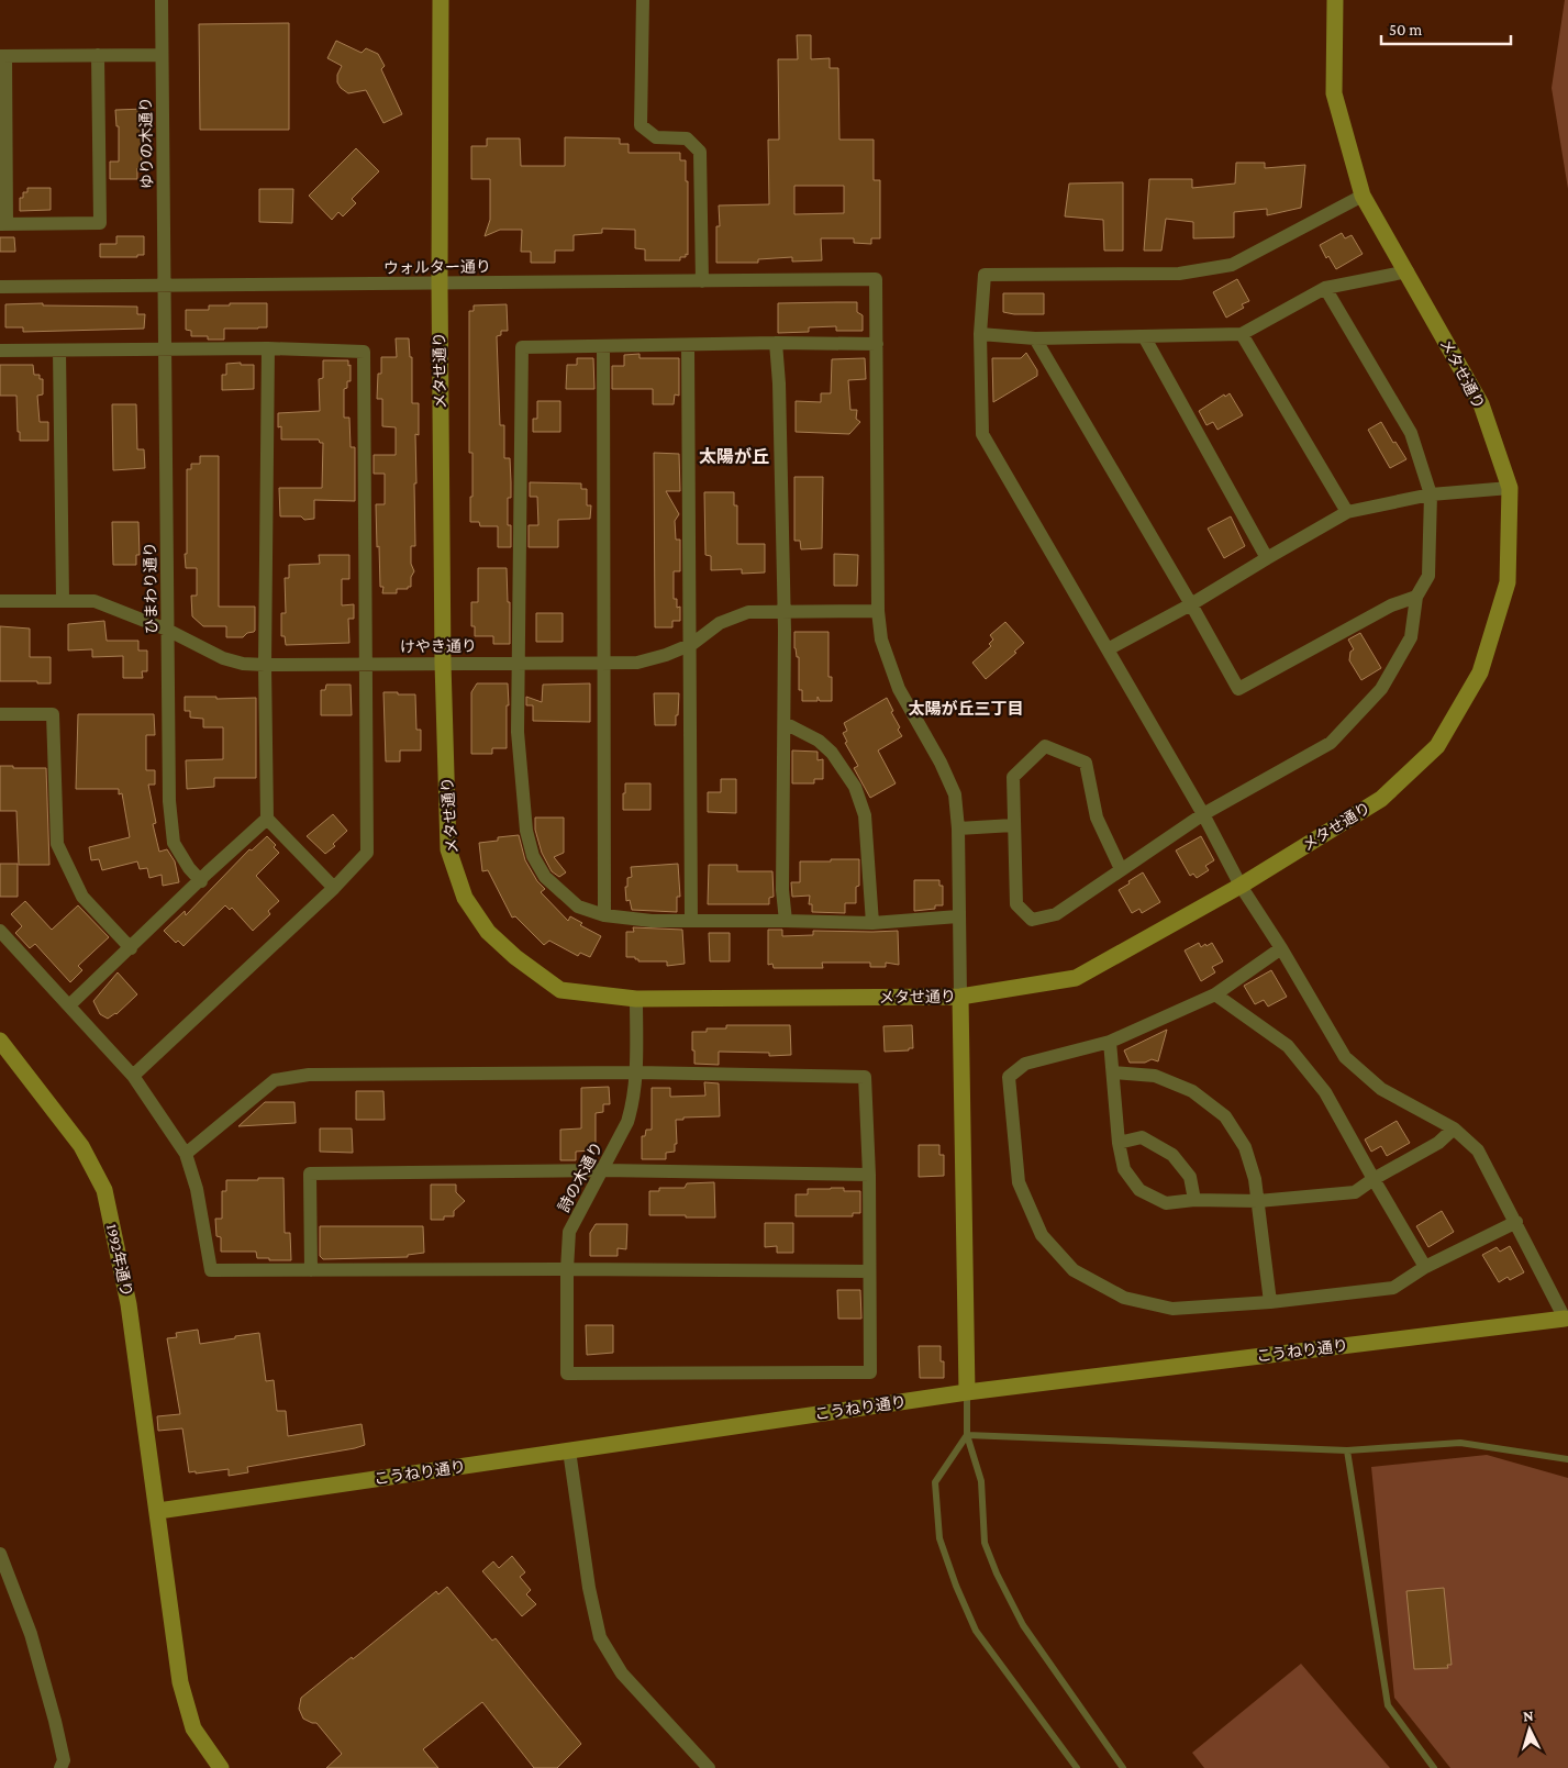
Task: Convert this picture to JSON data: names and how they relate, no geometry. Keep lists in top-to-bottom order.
{
  "streets": {
    "street": [
      "ゆりの木通り",
      "ウォルター通り",
      "メタせ通り",
      "ひまわり通り",
      "けやき通り",
      "詩の木通り",
      "1992年通り",
      "こうねり通り"
    ]
  },
  "crossings": [
    ["ゆりの木通り", "ウォルター通り"],
    ["ゆりの木通り", "ひまわり通り"],
    ["ウォルター通り", "メタせ通り"],
    ["ウォルター通り", "ひまわり通り"],
    ["メタせ通り", "けやき通り"],
    ["メタせ通り", "詩の木通り"],
    ["ひまわり通り", "けやき通り"],
    ["1992年通り", "こうねり通り"]
  ],
  "districts": ["太陽が丘", "太陽が丘三丁目"],
  "scale_bar": "50 m",
  "north": "top"
}
